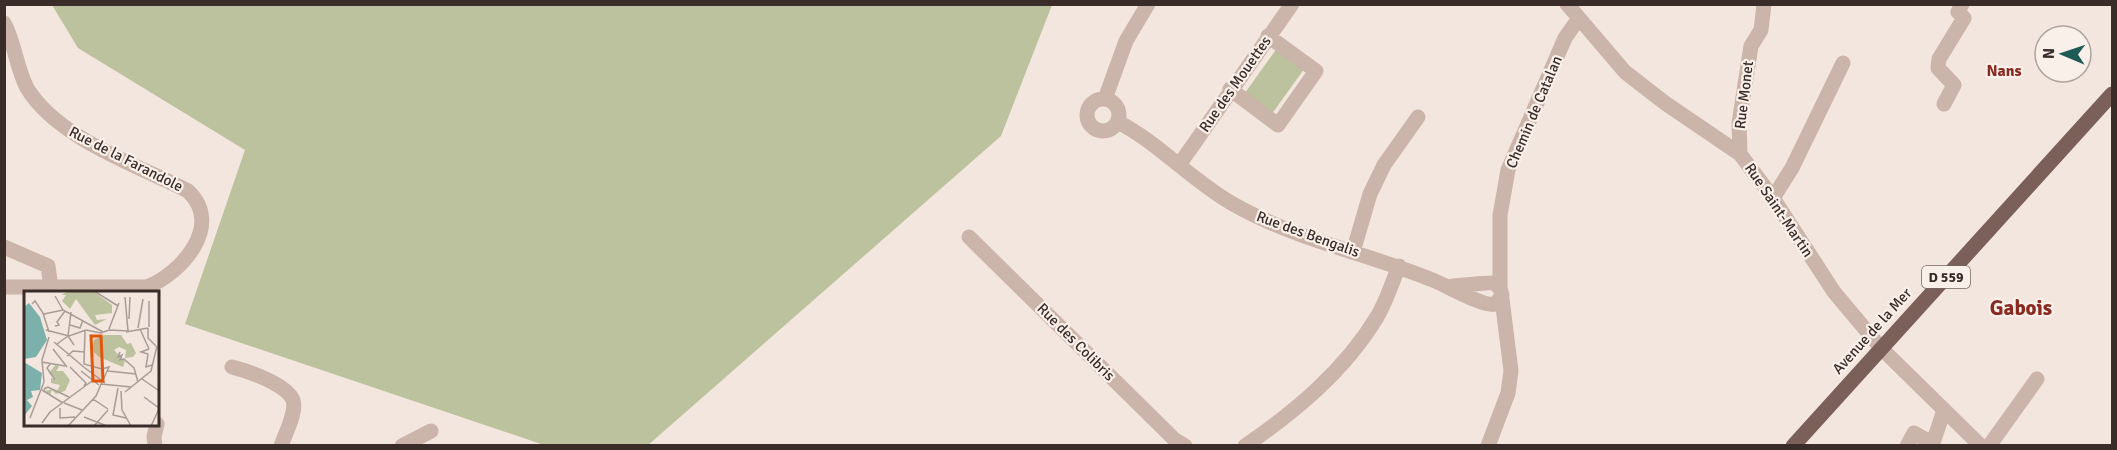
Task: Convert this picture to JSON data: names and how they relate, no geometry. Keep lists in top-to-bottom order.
{
  "streets": {
    "main road": ["D 559", "Avenue de la Mer"],
    "street": [
      "Rue des Mouettes",
      "Rue Monet",
      "Chemin de Catalan",
      "Rue de la Farandole",
      "Rue Saint-Martin",
      "Rue des Bengalis",
      "Rue des Colibris"
    ]
  },
  "crossings": [
    ["Rue des Mouettes", "Rue des Bengalis"],
    ["Rue Monet", "Rue Saint-Martin"],
    ["Chemin de Catalan", "Rue Saint-Martin"],
    ["Chemin de Catalan", "Rue des Bengalis"],
    ["Rue Saint-Martin", "Avenue de la Mer"],
    ["D 559", "Avenue de la Mer"]
  ],
  "districts": ["Nans", "Gabois"],
  "north": "left"
}
